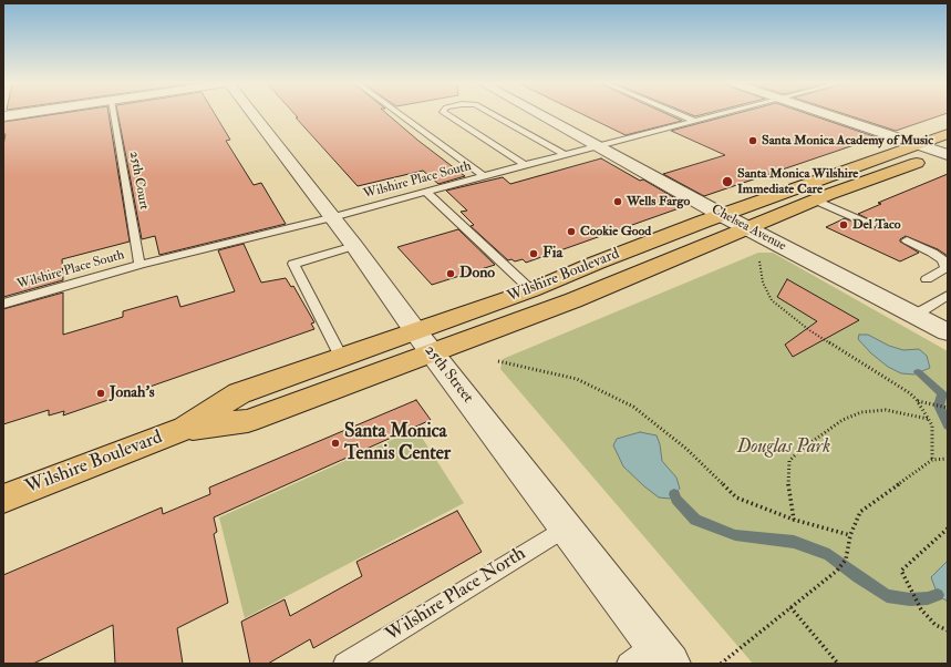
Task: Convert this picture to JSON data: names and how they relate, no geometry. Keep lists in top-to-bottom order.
{
  "streets": {
    "main road": ["Wilshire Boulevard"],
    "street": ["Chelsea Avenue", "25th Street"],
    "lane": ["25th Court", "Wilshire Place South", "Wilshire Place North"]
  },
  "crossings": [
    ["25th Court", "Wilshire Place South"],
    ["Wilshire Place South", "Chelsea Avenue"],
    ["Wilshire Place South", "25th Street"],
    ["Chelsea Avenue", "Wilshire Boulevard"],
    ["Wilshire Boulevard", "25th Street"],
    ["25th Street", "Wilshire Place North"]
  ],
  "parks": ["Douglas Park"],
  "places": [
    "Santa Monica Academy of Music",
    "Santa Monica Wilshire Immediate Care",
    "Wells Fargo",
    "Del Taco",
    "Cookie Good",
    "Fia",
    "Dono",
    "Jonah's",
    "Santa Monica Tennis Center"
  ]
}
